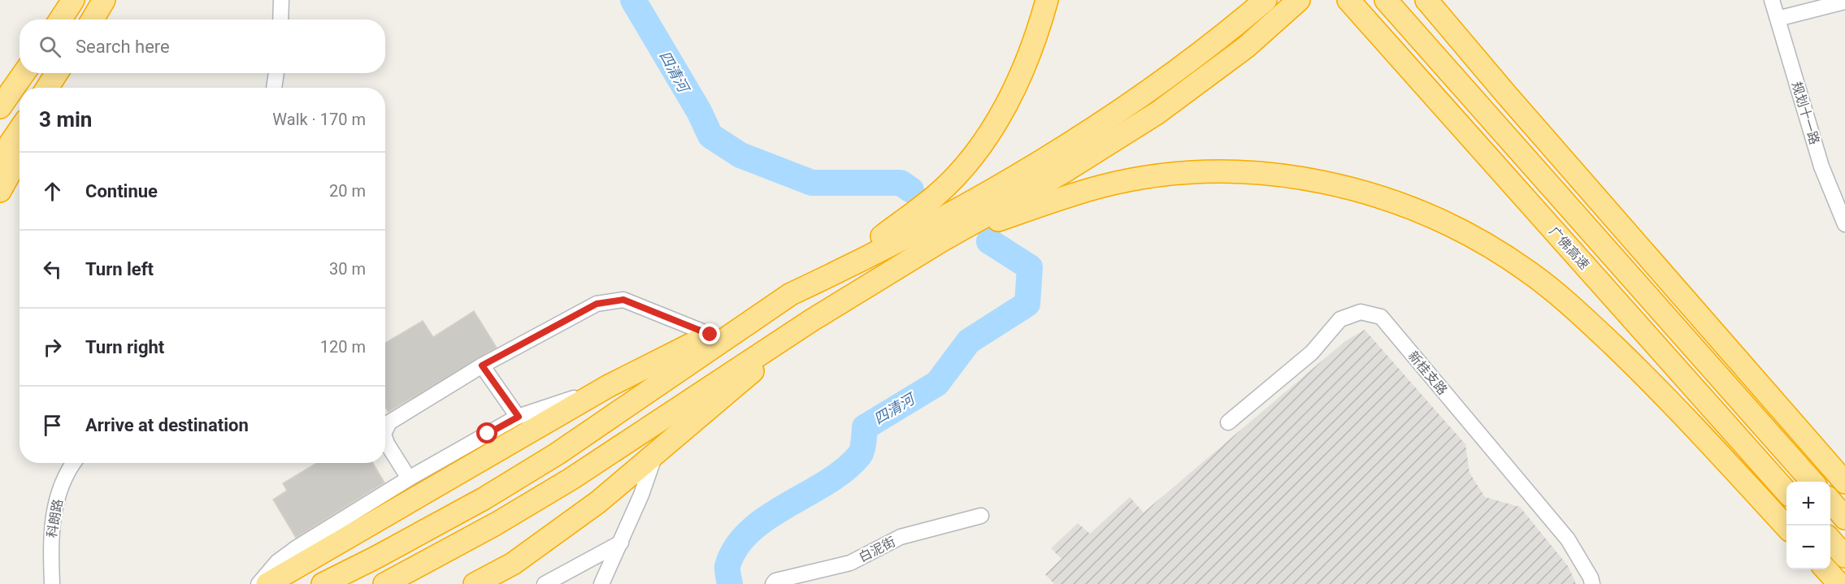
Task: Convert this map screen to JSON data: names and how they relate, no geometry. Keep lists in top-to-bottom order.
{
  "streets": {
    "highway": ["广佛高速"],
    "street": [
      "规划十一路",
      "新桂支路",
      "科朗路",
      "白泥街"
    ]
  },
  "water": ["四清河"],
  "page": {
    "search": "Search here",
    "heading": ["3 min", "Walk · 170 m"],
    "list": [
      ["Continue", "20 m"],
      ["Turn left", "30 m"],
      ["Turn right", "120 m"],
      "Arrive at destination"
    ],
    "map_buttons": ["+", "−"]
  }
}
